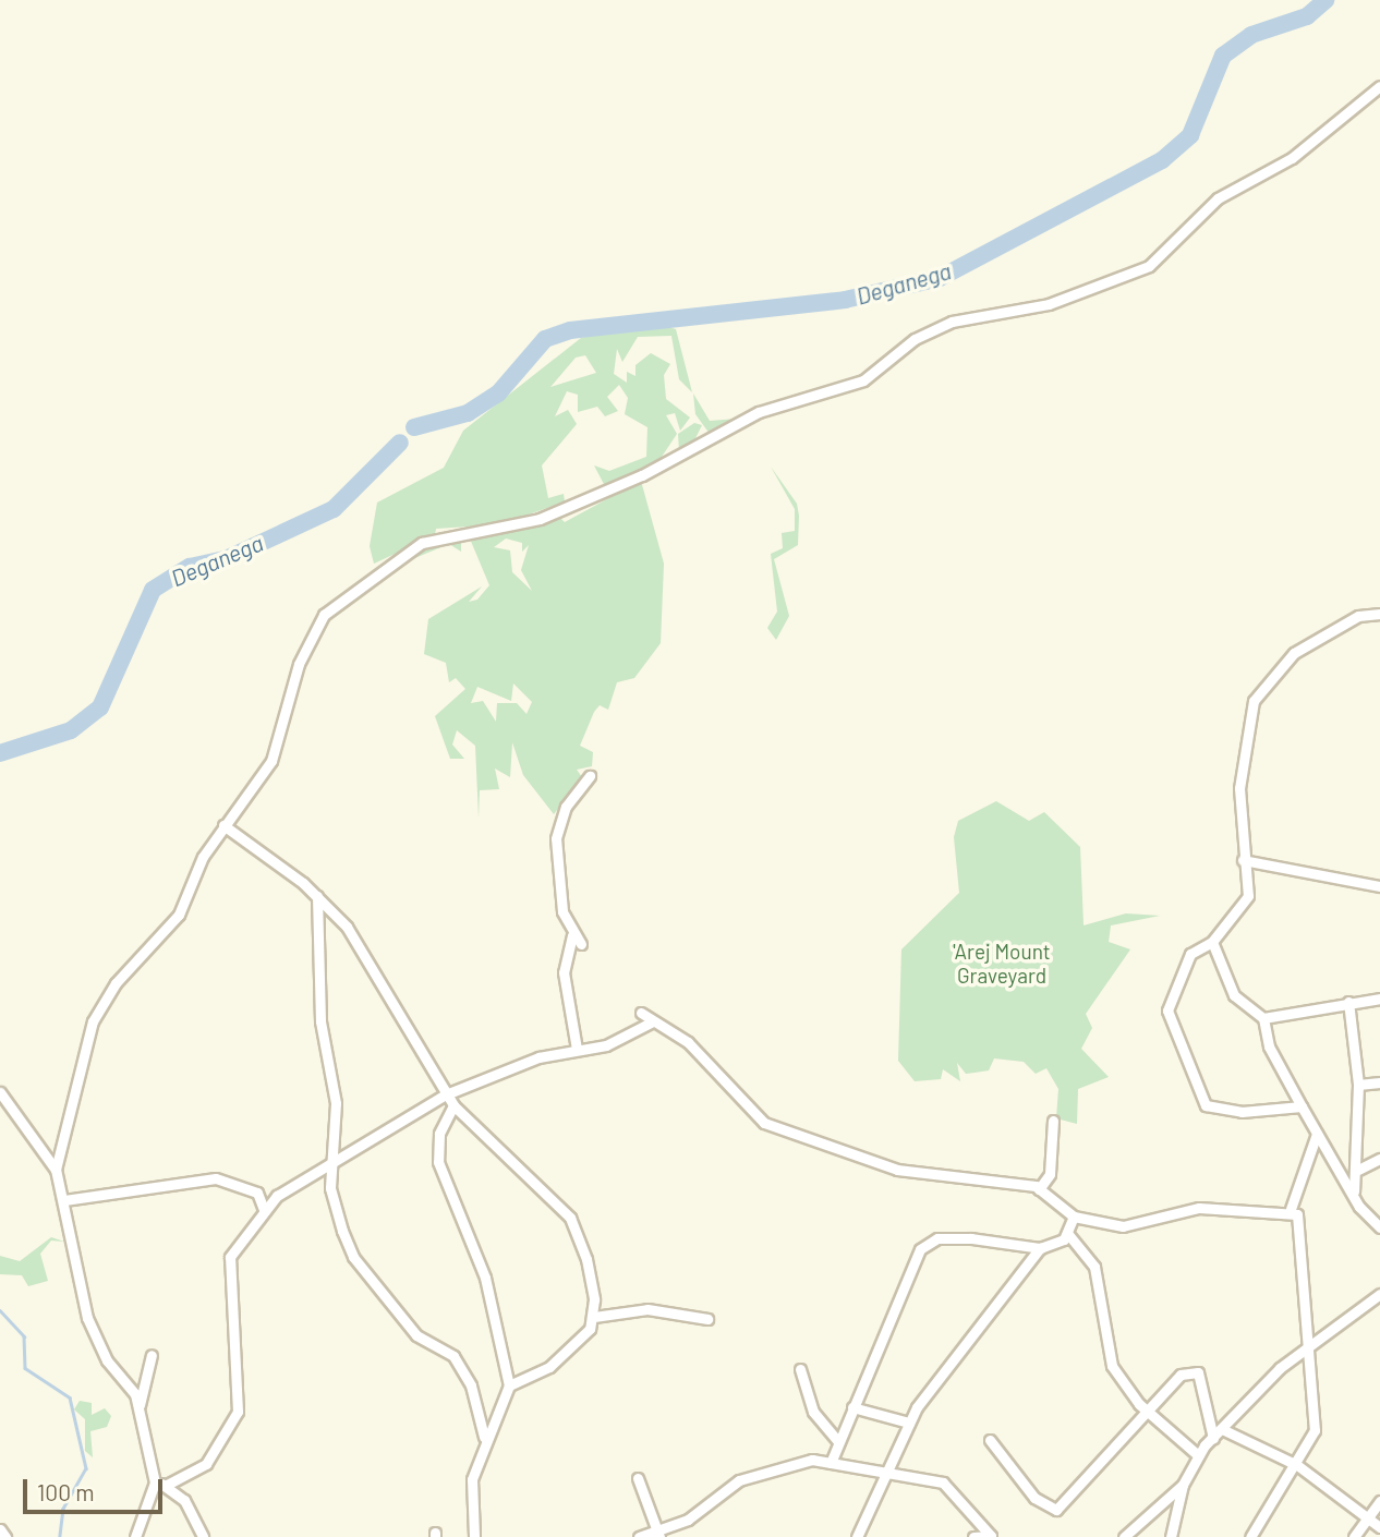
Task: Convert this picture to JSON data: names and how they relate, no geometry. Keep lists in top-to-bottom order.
{
  "water": ["Deganega"],
  "parks": ["'Arej Mount Graveyard"],
  "scale_bar": "100 m"
}
